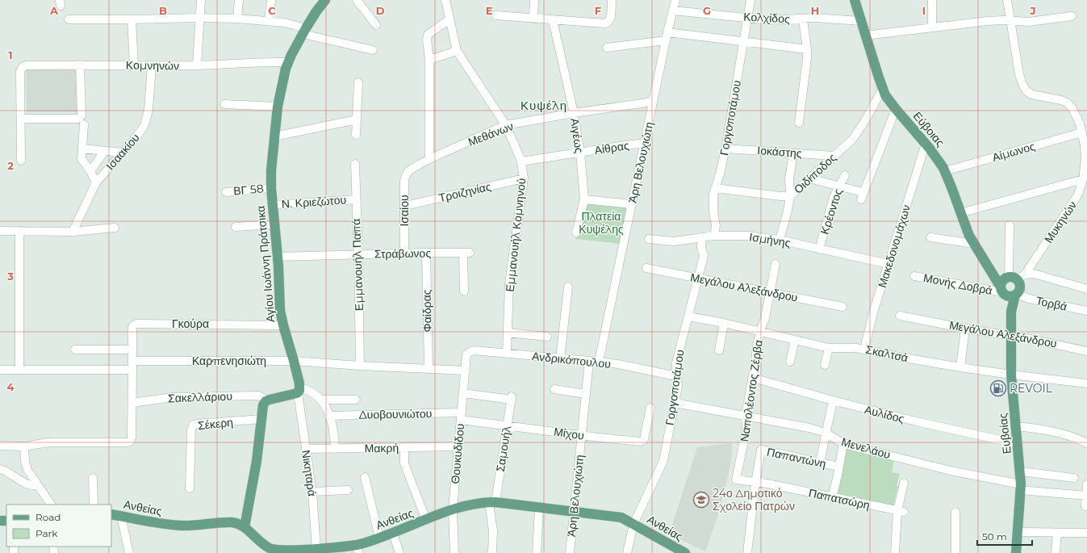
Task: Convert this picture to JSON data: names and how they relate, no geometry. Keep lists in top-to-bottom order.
{
  "streets": {
    "main road": [
      "Εύβοιας",
      "Αγίου Ιωάννη Πράτσικα",
      "Ευβοίας",
      "Ανθείας"
    ],
    "street": [
      "Κολχίδος",
      "Κομνηνών",
      "Γοργοποτάμου",
      "Μεθάνων",
      "Αιγέως",
      "Αίθρας",
      "Ισαακίου",
      "Ιοκάστης",
      "Αίμωνος",
      "Άρη Βελουχιώτη",
      "Οιδίποδος",
      "ΒΓ 58",
      "Τροιζηνίας",
      "Ν. Κριεζώτου",
      "Ισαίου",
      "Κρέοντος",
      "Μυκηνών",
      "Εμμανουήλ Κομνηνού",
      "Ισμήνης",
      "Μακεδονομάχων",
      "Στράβωνος",
      "Εμμανουήλ Παπά",
      "Μονής Δοβρά",
      "Μεγάλου Αλεξάνδρου",
      "Τορβά",
      "Φαίδρας",
      "Γκούρα",
      "Σκαλτσά",
      "Ανδρικόπουλου",
      "Καρπενησιώτη",
      "Ναπολέοντος Ζέρβα",
      "Σακελλάριου",
      "Δυοβουνιώτου",
      "Αυλίδος",
      "Σέκερη",
      "Μίχου",
      "Μακρή",
      "Μενελάου",
      "Σαμουήλ",
      "Θουκυδίδου",
      "Παπαντώνη",
      "Νικηταρά",
      "Παπατσώρη"
    ]
  },
  "crossings": [
    ["Κολχίδος", "Γοργοποτάμου"],
    ["Κολχίδος", "Εύβοιας"],
    ["Κολχίδος", "Άρη Βελουχιώτη"],
    ["Κομνηνών", "Ισαακίου"],
    ["Κομνηνών", "Αγίου Ιωάννη Πράτσικα"],
    ["Γοργοποτάμου", "Ιοκάστης"],
    ["Γοργοποτάμου", "Οιδίποδος"],
    ["Γοργοποτάμου", "Ισμήνης"],
    ["Γοργοποτάμου", "Μεγάλου Αλεξάνδρου"],
    ["Γοργοποτάμου", "Σκαλτσά"],
    ["Γοργοποτάμου", "Ανδρικόπουλου"],
    ["Γοργοποτάμου", "Μενελάου"],
    ["Γοργοποτάμου", "Ανθείας"],
    ["Εύβοιας", "Αίμωνος"],
    ["Εύβοιας", "Οιδίποδος"],
    ["Εύβοιας", "Μακεδονομάχων"],
    ["Εύβοιας", "Μονής Δοβρά"],
    ["Εύβοιας", "Τορβά"],
    ["Εύβοιας", "Ευβοίας"],
    ["Μεθάνων", "Αιγέως"],
    ["Μεθάνων", "Άρη Βελουχιώτη"],
    ["Μεθάνων", "Ισαίου"],
    ["Μεθάνων", "Εμμανουήλ Κομνηνού"],
    ["Αιγέως", "Αίθρας"],
    ["Αίθρας", "Άρη Βελουχιώτη"],
    ["Αίθρας", "Εμμανουήλ Κομνηνού"],
    ["Ιοκάστης", "Οιδίποδος"],
    ["Αίμωνος", "Μυκηνών"],
    ["Άρη Βελουχιώτη", "Ανδρικόπουλου"],
    ["Άρη Βελουχιώτη", "Μίχου"],
    ["Άρη Βελουχιώτη", "Ανθείας"],
    ["ΒΓ 58", "Αγίου Ιωάννη Πράτσικα"],
    ["Τροιζηνίας", "Ισαίου"],
    ["Τροιζηνίας", "Εμμανουήλ Κομνηνού"],
    ["Ν. Κριεζώτου", "Αγίου Ιωάννη Πράτσικα"],
    ["Ν. Κριεζώτου", "Εμμανουήλ Παπά"],
    ["Ισαίου", "Στράβωνος"],
    ["Κρέοντος", "Ισμήνης"],
    ["Εμμανουήλ Κομνηνού", "Ανδρικόπουλου"],
    ["Ισμήνης", "Μακεδονομάχων"],
    ["Μακεδονομάχων", "Σκαλτσά"],
    ["Στράβωνος", "Αγίου Ιωάννη Πράτσικα"],
    ["Στράβωνος", "Εμμανουήλ Παπά"],
    ["Στράβωνος", "Φαίδρας"],
    ["Αγίου Ιωάννη Πράτσικα", "Γκούρα"],
    ["Αγίου Ιωάννη Πράτσικα", "Καρπενησιώτη"],
    ["Αγίου Ιωάννη Πράτσικα", "Νικηταρά"],
    ["Εμμανουήλ Παπά", "Καρπενησιώτη"],
    ["Μονής Δοβρά", "Τορβά"],
    ["Μονής Δοβρά", "Ευβοίας"],
    ["Μεγάλου Αλεξάνδρου", "Ναπολέοντος Ζέρβα"],
    ["Μεγάλου Αλεξάνδρου", "Ευβοίας"],
    ["Τορβά", "Ευβοίας"],
    ["Φαίδρας", "Καρπενησιώτη"],
    ["Γκούρα", "Καρπενησιώτη"],
    ["Γκούρα", "Σακελλάριου"],
    ["Σκαλτσά", "Ναπολέοντος Ζέρβα"],
    ["Σκαλτσά", "Ευβοίας"],
    ["Ανδρικόπουλου", "Θουκυδίδου"],
    ["Καρπενησιώτη", "Θουκυδίδου"],
    ["Ναπολέοντος Ζέρβα", "Αυλίδος"],
    ["Ναπολέοντος Ζέρβα", "Μενελάου"],
    ["Ναπολέοντος Ζέρβα", "Παπατσώρη"],
    ["Δυοβουνιώτου", "Μίχου"],
    ["Δυοβουνιώτου", "Θουκυδίδου"],
    ["Αυλίδος", "Ευβοίας"],
    ["Μίχου", "Σαμουήλ"],
    ["Μίχου", "Θουκυδίδου"],
    ["Ευβοίας", "Μενελάου"],
    ["Μακρή", "Θουκυδίδου"],
    ["Μακρή", "Νικηταρά"],
    ["Σαμουήλ", "Θουκυδίδου"],
    ["Σαμουήλ", "Ανθείας"],
    ["Θουκυδίδου", "Ανθείας"],
    ["Παπαντώνη", "Παπατσώρη"],
    ["Νικηταρά", "Ανθείας"]
  ],
  "districts": ["Κυψέλη"],
  "parks": ["Πλατεία Κυψέλης"],
  "places": {
    "fuel station": ["REVOIL"],
    "school or university": ["24ο Δημοτικό Σχολείο Πατρών"]
  },
  "legend": ["Road", "Park"],
  "scale_bar": "50 m",
  "grid": {
    "columns": [
      "A",
      "B",
      "C",
      "D",
      "E",
      "F",
      "G",
      "H",
      "I",
      "J"
    ],
    "rows": [
      "1",
      "2",
      "3",
      "4"
    ]
  }
}
